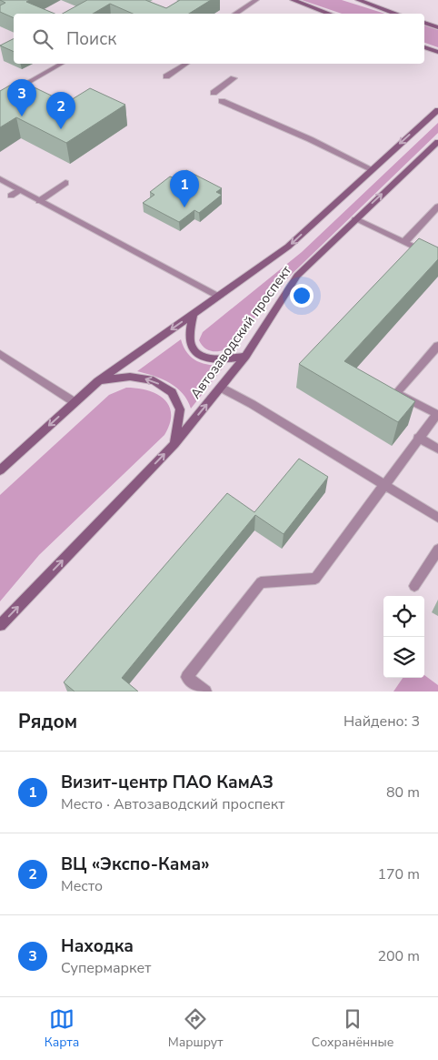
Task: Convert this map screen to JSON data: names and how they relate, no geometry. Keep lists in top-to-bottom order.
{
  "streets": {
    "street": ["Автозаводский проспект"]
  },
  "page": {
    "search": "Поиск",
    "pins": ["3", "2", "1"],
    "heading": ["Рядом", "Найдено: 3"],
    "list": [
      {
        "mark": "1",
        "name": "Визит-центр ПАО КамАЗ",
        "note": "Место · Автозаводский проспект",
        "value": "80 m"
      },
      {
        "mark": "2",
        "name": "ВЦ «Экспо-Кама»",
        "note": "Место",
        "value": "170 m"
      },
      {
        "mark": "3",
        "name": "Находка",
        "note": "Супермаркет",
        "value": "200 m"
      }
    ],
    "nav": ["Карта", "Маршрут", "Сохранённые"]
  }
}
